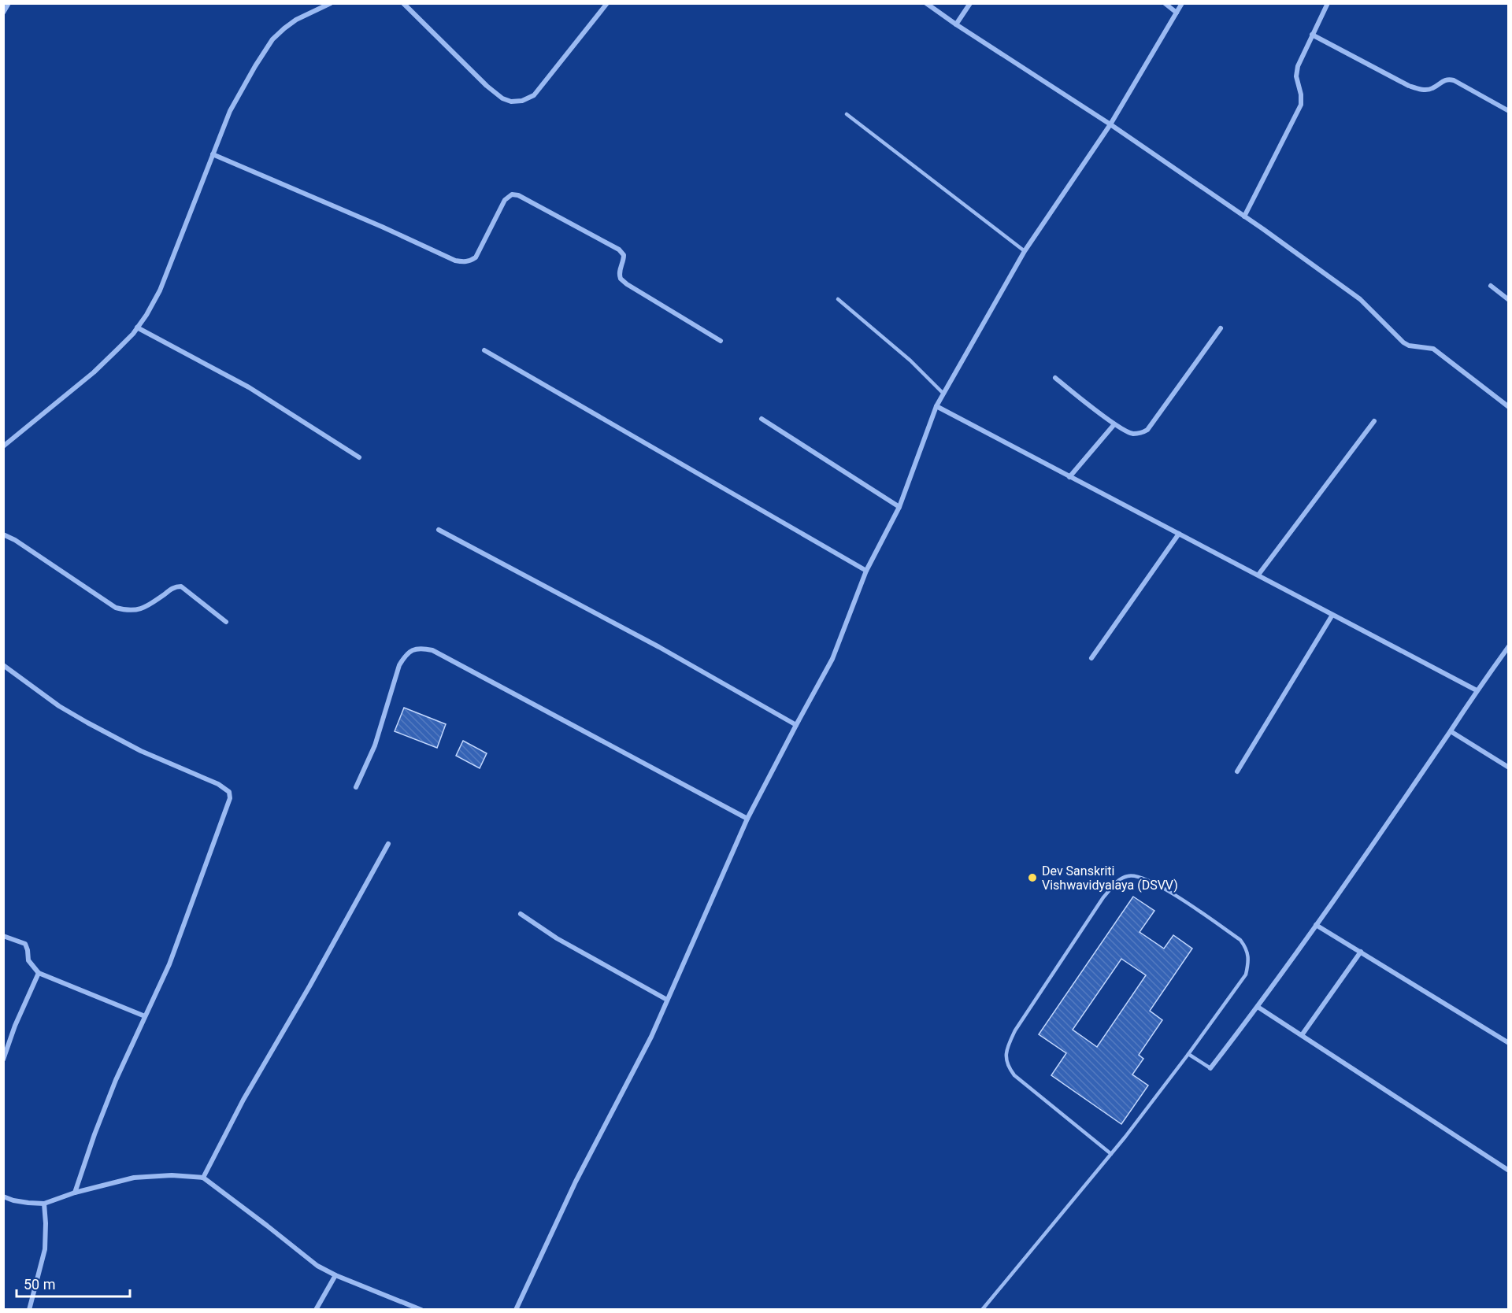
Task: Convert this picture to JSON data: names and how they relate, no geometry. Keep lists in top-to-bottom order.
{
  "places": ["Dev Sanskriti Vishwavidyalaya (DSVV)"],
  "scale_bar": "50 m"
}
